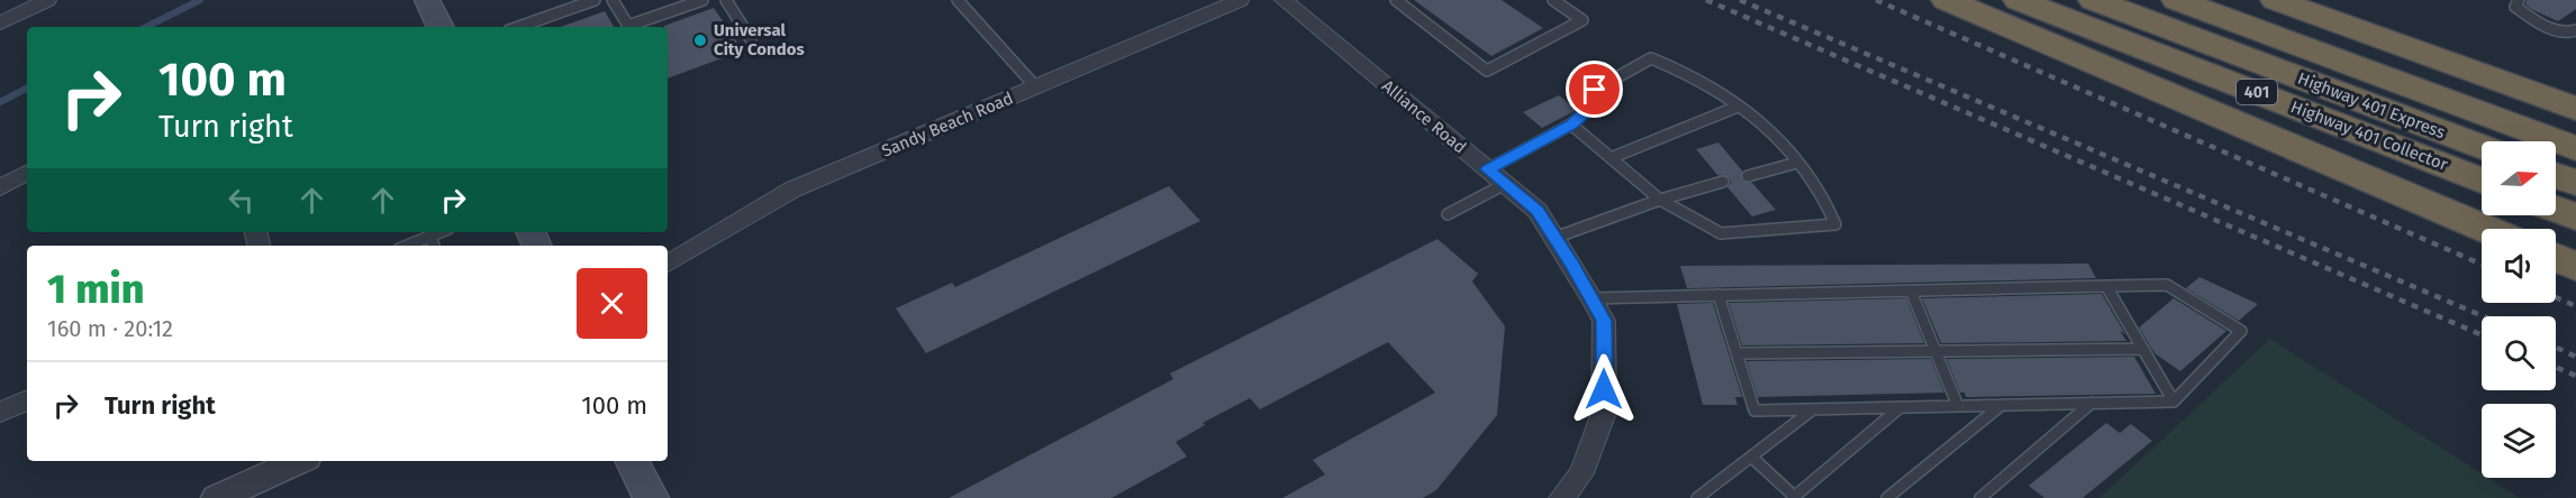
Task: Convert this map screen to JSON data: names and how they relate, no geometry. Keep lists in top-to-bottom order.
{
  "streets": {
    "highway": ["401", "Highway 401 Express", "Highway 401 Collector"],
    "street": ["Alliance Road", "Sandy Beach Road"]
  },
  "places": ["Universal City Condos"],
  "north": "right",
  "page": {
    "turn": ["100 m", "Turn right"],
    "heading": ["1 min", "160 m · 20:12"],
    "list": [
      {
        "name": "Turn right",
        "value": "100 m"
      }
    ]
  }
}
